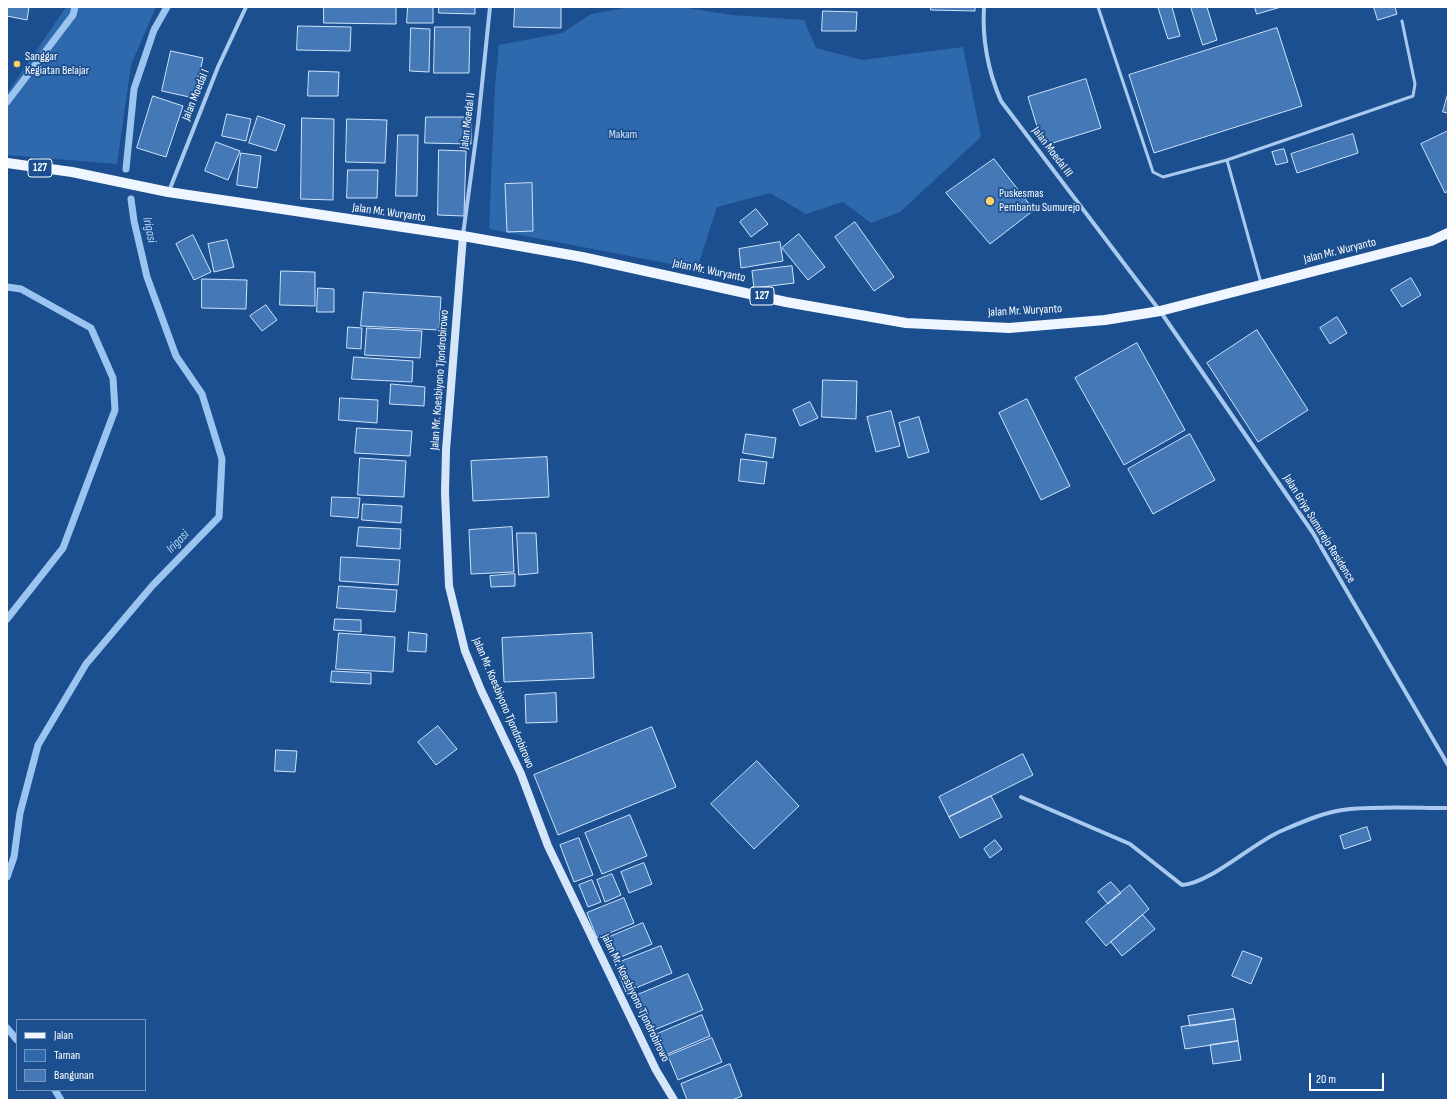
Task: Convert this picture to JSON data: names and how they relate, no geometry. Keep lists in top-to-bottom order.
{
  "streets": {
    "main road": ["127", "Jalan Mr. Wuryanto", "Jalan Mr. Koesbiyono Tjondrobirowo"],
    "street": [
      "Jalan Moedal I",
      "Jalan Moedal II",
      "Jalan Moedal III",
      "Jalan Griya Sumurejo Residence"
    ]
  },
  "crossings": [
    ["Jalan Moedal I", "Jalan Mr. Wuryanto"],
    ["Jalan Moedal II", "Jalan Mr. Wuryanto"],
    ["Jalan Moedal II", "Jalan Mr. Koesbiyono Tjondrobirowo"],
    ["Jalan Moedal III", "Jalan Mr. Wuryanto"],
    ["Jalan Moedal III", "Jalan Griya Sumurejo Residence"],
    ["Jalan Mr. Wuryanto", "Jalan Mr. Koesbiyono Tjondrobirowo"],
    ["Jalan Mr. Wuryanto", "Jalan Griya Sumurejo Residence"]
  ],
  "water": ["Irigasi"],
  "parks": ["Makam"],
  "places": ["Sanggar Kegiatan Belajar", "Puskesmas Pembantu Sumurejo"],
  "legend": ["Jalan", "Taman", "Bangunan"],
  "scale_bar": "20 m"
}
